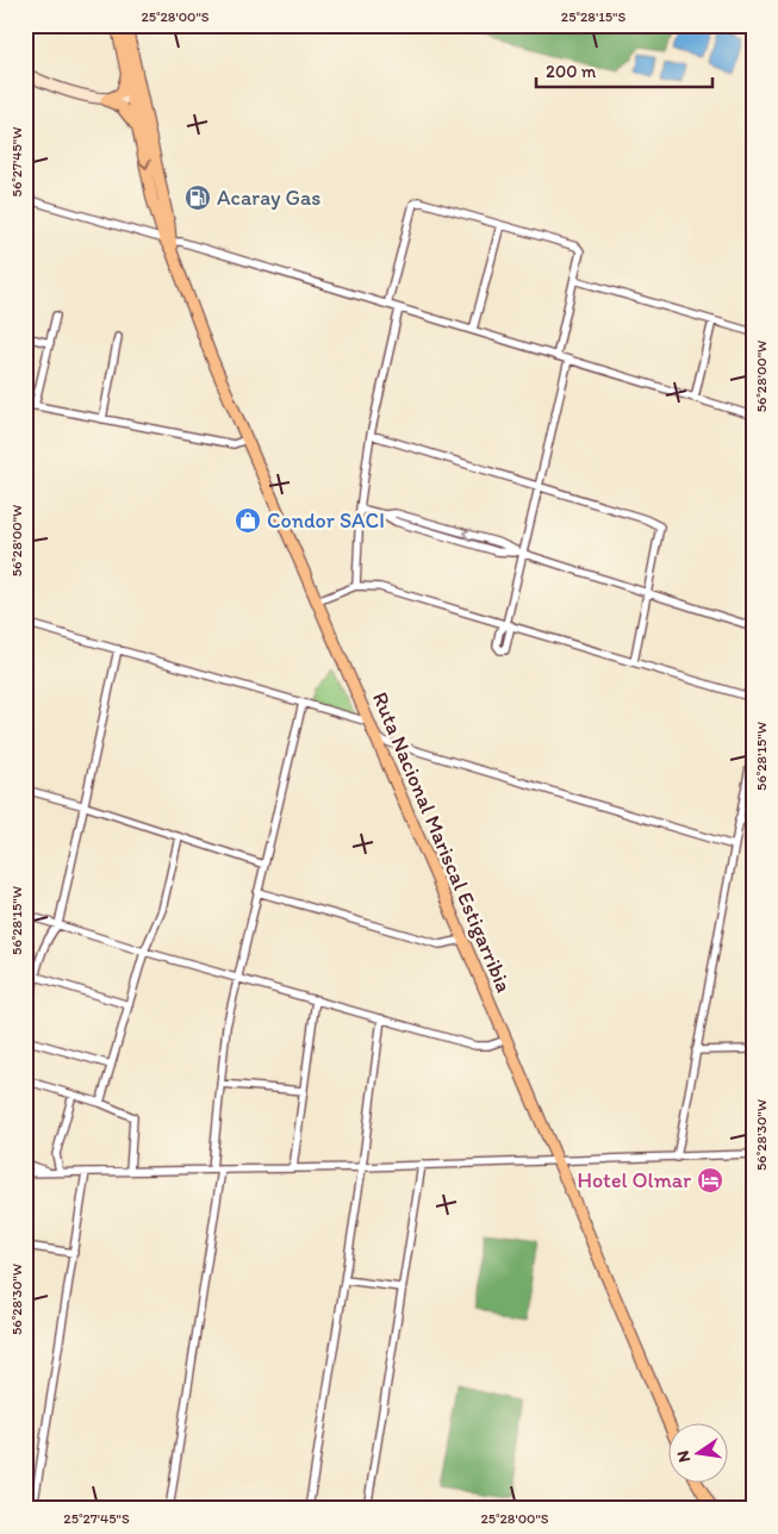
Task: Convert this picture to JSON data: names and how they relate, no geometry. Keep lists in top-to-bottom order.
{
  "streets": {
    "main road": ["Ruta Nacional Mariscal Estigarribia"]
  },
  "places": {
    "fuel station": ["Acaray Gas"],
    "shop": ["Condor SACI"],
    "hotel": ["Hotel Olmar"]
  },
  "scale_bar": "200 m",
  "north": "left",
  "coordinates": [
    "25°28'00\"S",
    "25°28'15\"S",
    "56°27'45\"W",
    "56°28'00\"W",
    "56°28'15\"W",
    "56°28'30\"W",
    "25°27'45\"S"
  ]
}
